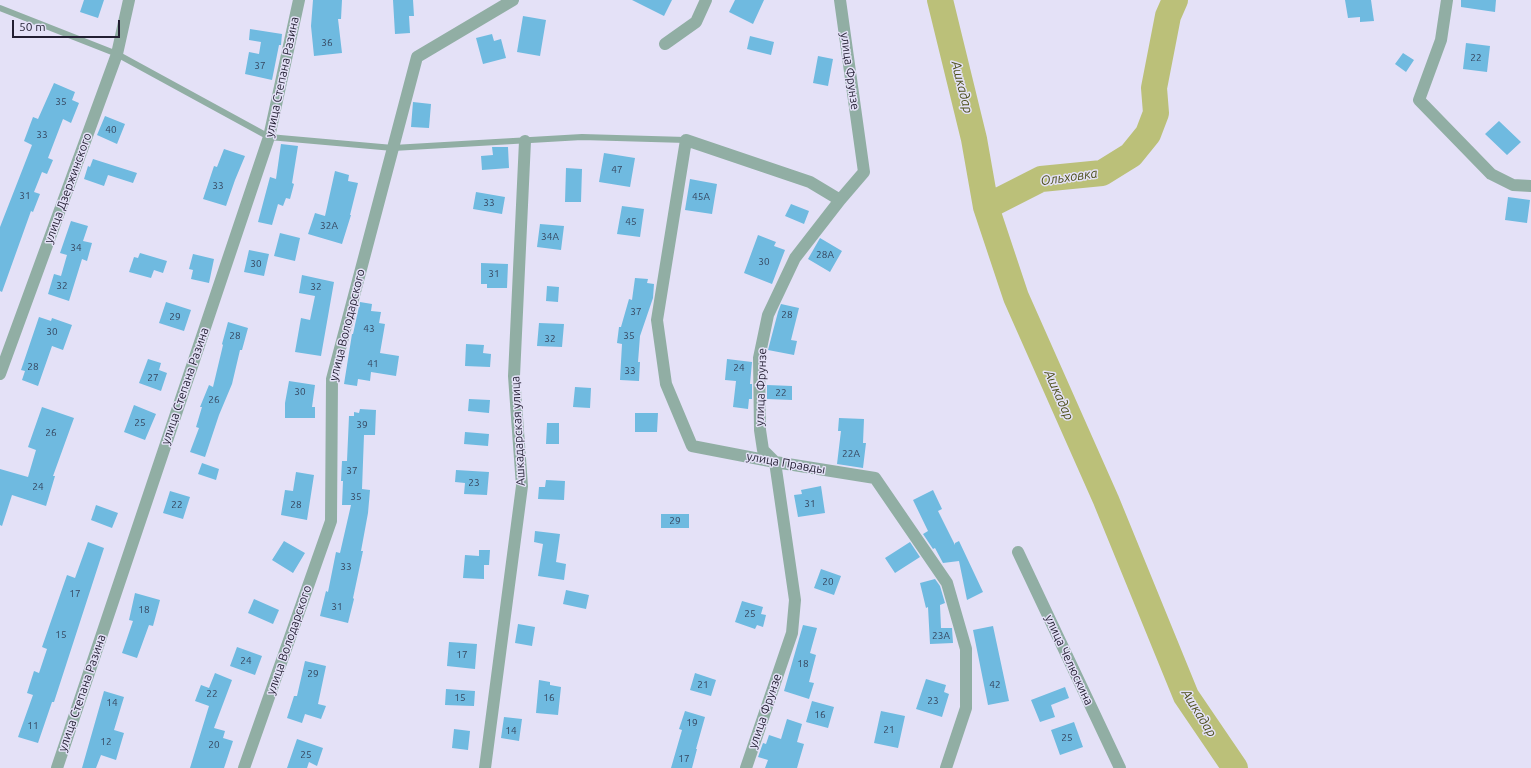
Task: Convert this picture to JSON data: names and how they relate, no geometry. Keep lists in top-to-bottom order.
{
  "streets": {
    "street": [
      "улица Фрунзе",
      "улица Степана Разина",
      "улица Дзержинского",
      "улица Володарского",
      "Ашкадарская улица",
      "улица Правды",
      "улица Челюскина"
    ]
  },
  "crossings": [
    ["улица Фрунзе", "улица Правды"]
  ],
  "water": ["Ашкадар", "Ольховка"],
  "house_numbers": [
    "36",
    "22",
    "37",
    "35",
    "40",
    "33",
    "47",
    "33",
    "31",
    "45А",
    "33",
    "45",
    "32А",
    "34А",
    "34",
    "28А",
    "30",
    "30",
    "31",
    "32",
    "32",
    "37",
    "28",
    "29",
    "43",
    "30",
    "28",
    "35",
    "32",
    "41",
    "28",
    "24",
    "33",
    "27",
    "30",
    "22",
    "26",
    "25",
    "39",
    "26",
    "22А",
    "37",
    "23",
    "24",
    "35",
    "31",
    "22",
    "28",
    "29",
    "33",
    "20",
    "17",
    "31",
    "18",
    "25",
    "15",
    "23А",
    "17",
    "24",
    "18",
    "29",
    "21",
    "42",
    "22",
    "15",
    "16",
    "23",
    "14",
    "16",
    "19",
    "11",
    "21",
    "14",
    "25",
    "12",
    "20",
    "25",
    "17"
  ],
  "scale_bar": "50 m"
}
